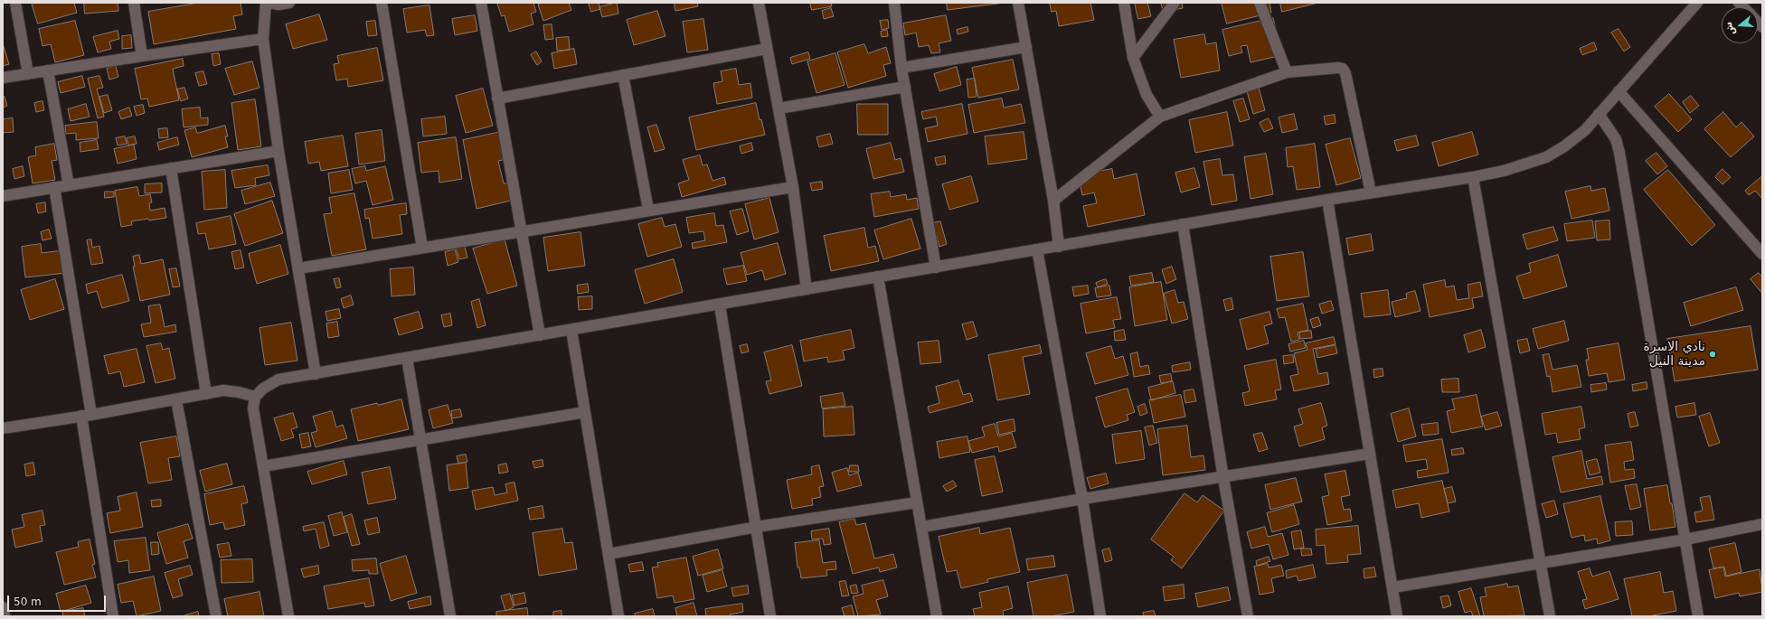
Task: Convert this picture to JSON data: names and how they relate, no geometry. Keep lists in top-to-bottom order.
{
  "places": ["نادي الاسرة مدينة النيل"],
  "scale_bar": "50 m",
  "north": "left"
}
